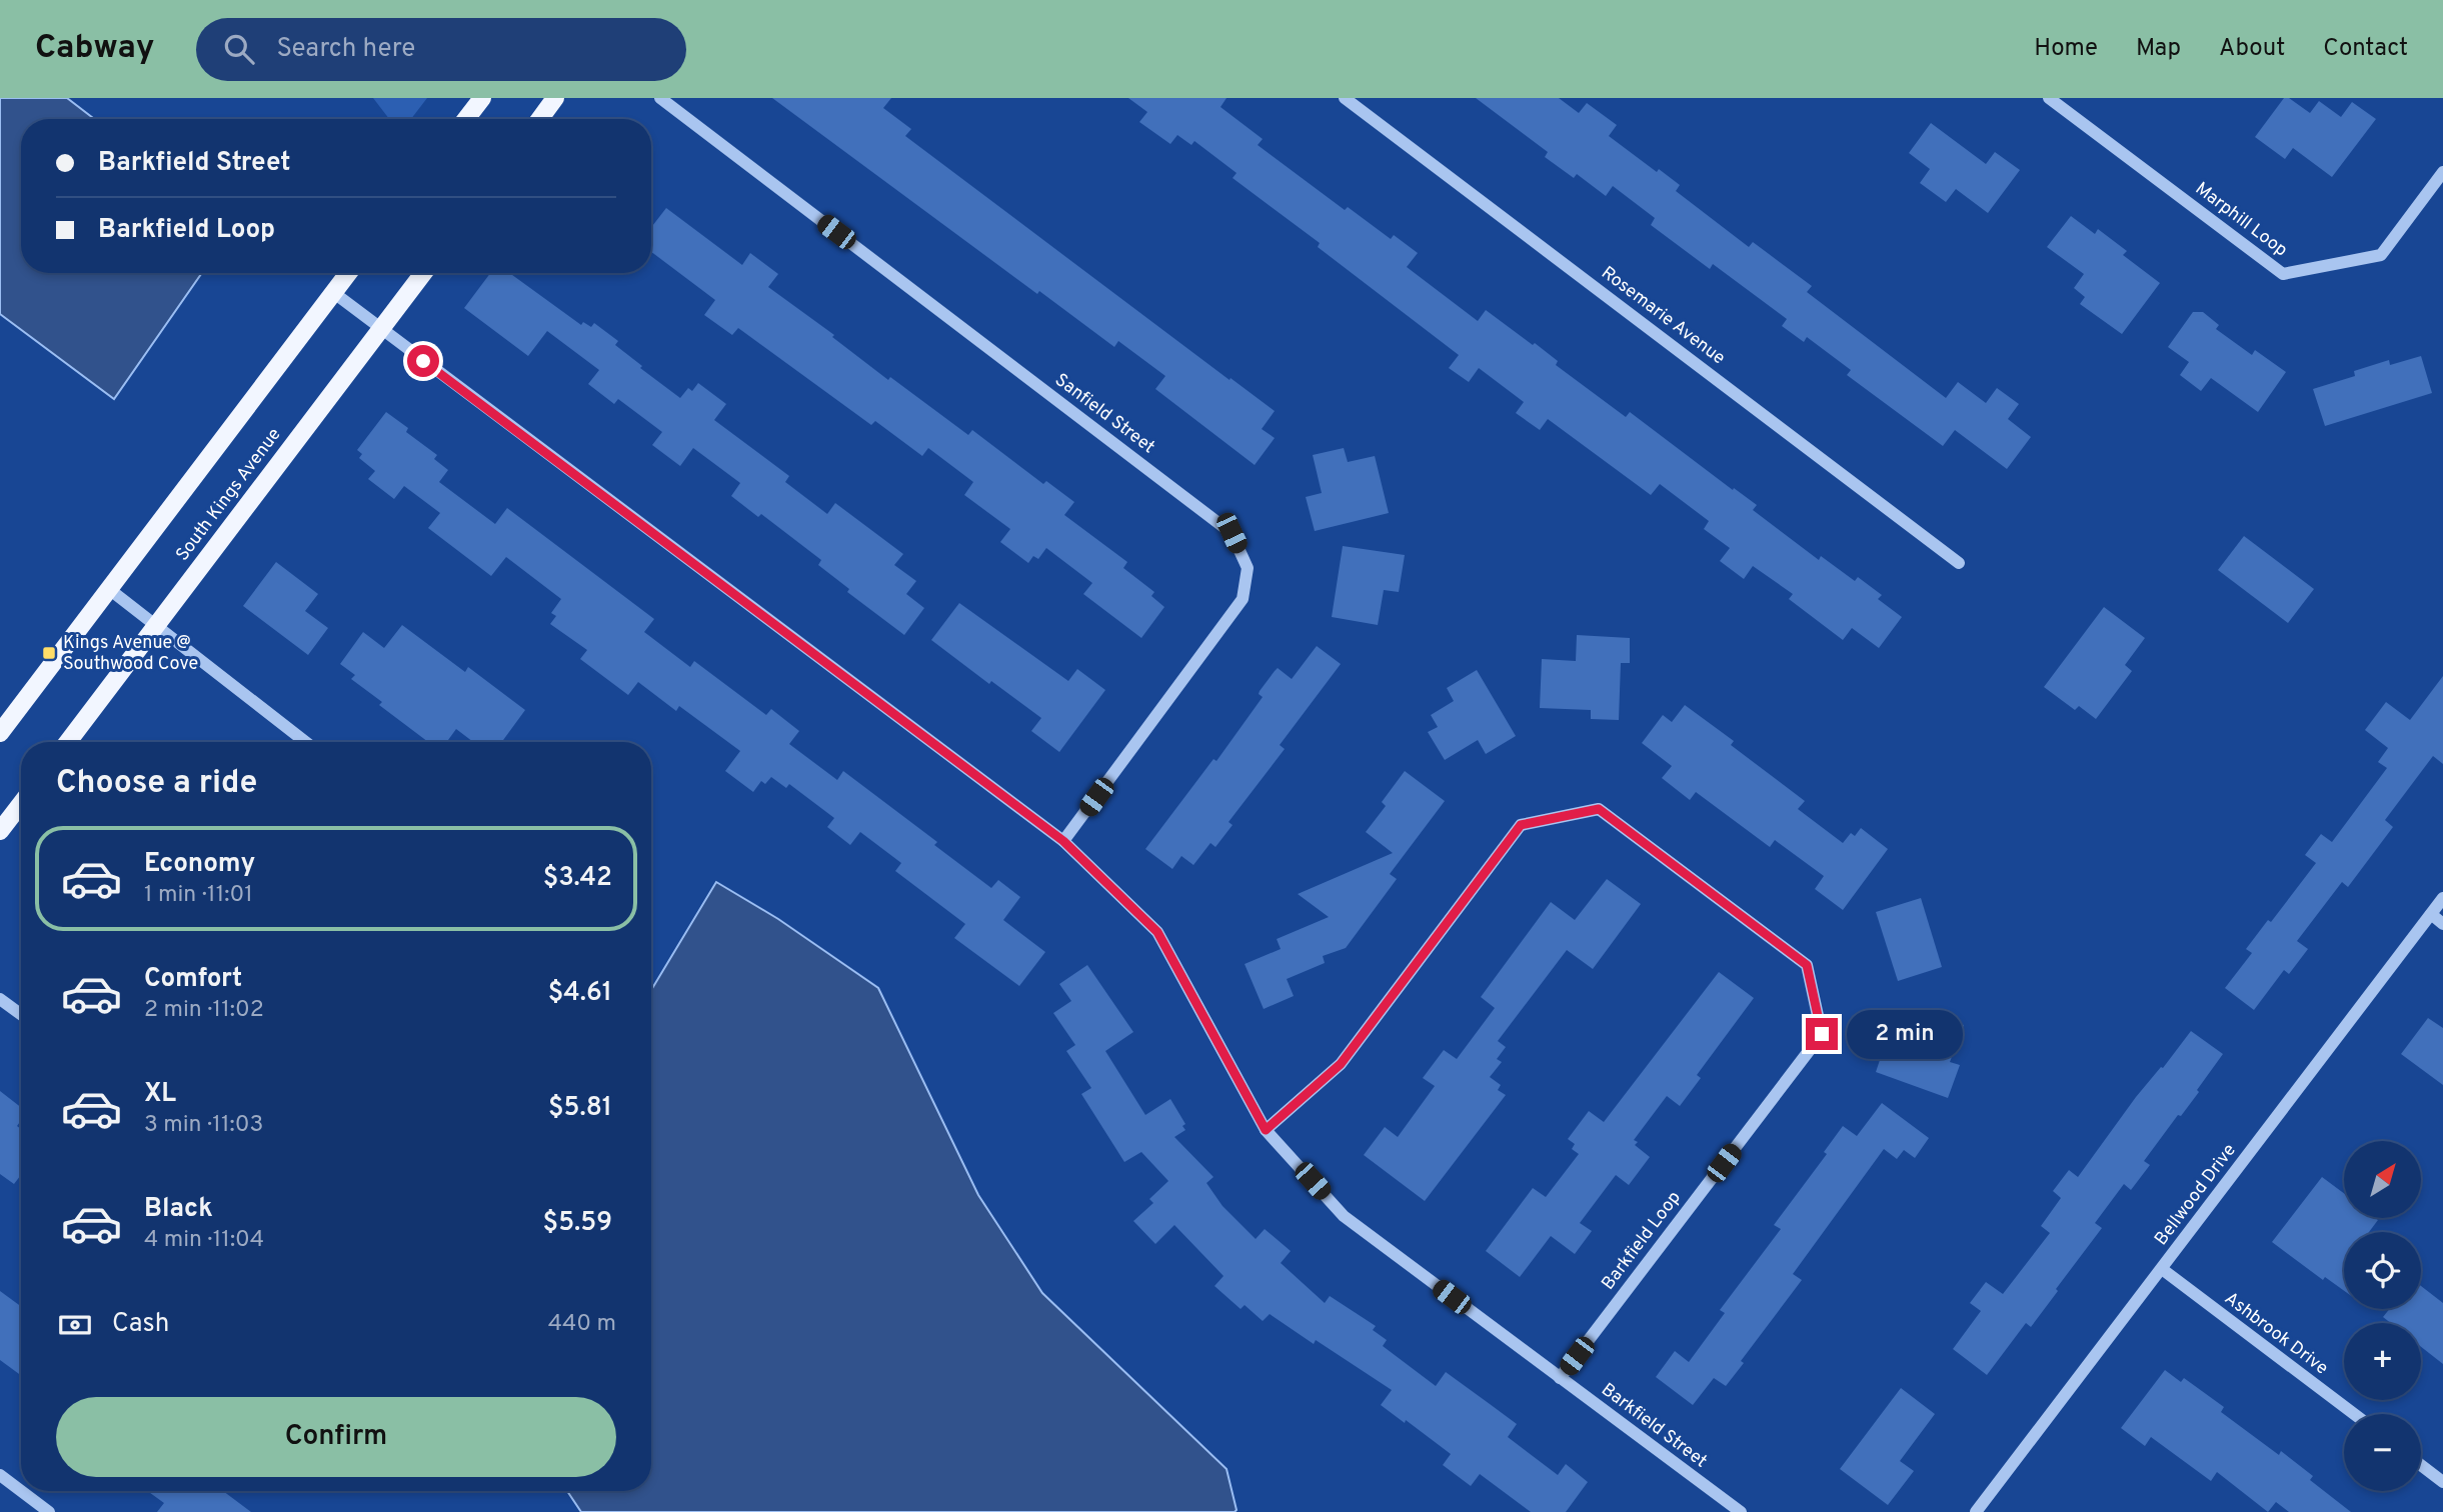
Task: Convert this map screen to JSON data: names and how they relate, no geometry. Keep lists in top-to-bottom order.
{
  "streets": {
    "main road": ["South Kings Avenue"],
    "street": [
      "Marphill Loop",
      "Rosemarie Avenue",
      "Sanfield Street",
      "Bellwood Drive",
      "Barkfield Loop",
      "Ashbrook Drive",
      "Barkfield Street"
    ]
  },
  "crossings": [
    ["Sanfield Street", "Barkfield Street"],
    ["South Kings Avenue", "Barkfield Street"],
    ["Bellwood Drive", "Ashbrook Drive"],
    ["Barkfield Loop", "Barkfield Street"]
  ],
  "places": {
    "transit": ["Kings Avenue @ Southwood Cove"]
  },
  "north": "top right",
  "page": {
    "header": "Cabway",
    "search": "Search here",
    "nav": [
      "Home",
      "Map",
      "About",
      "Contact"
    ],
    "banner": ["Barkfield Street", "Barkfield Loop"],
    "heading": "Choose a ride",
    "list": [
      {
        "name": "Economy",
        "note": "1 min · 11:01",
        "value": "$3.42"
      },
      {
        "name": "Comfort",
        "note": "2 min · 11:02",
        "value": "$4.61"
      },
      {
        "name": "XL",
        "note": "3 min · 11:03",
        "value": "$5.81"
      },
      {
        "name": "Black",
        "note": "4 min · 11:04",
        "value": "$5.59"
      }
    ],
    "bubble": "2 min",
    "map_buttons": ["+", "−"],
    "pay": ["Cash", "440 m"],
    "buttons": "Confirm"
  }
}
